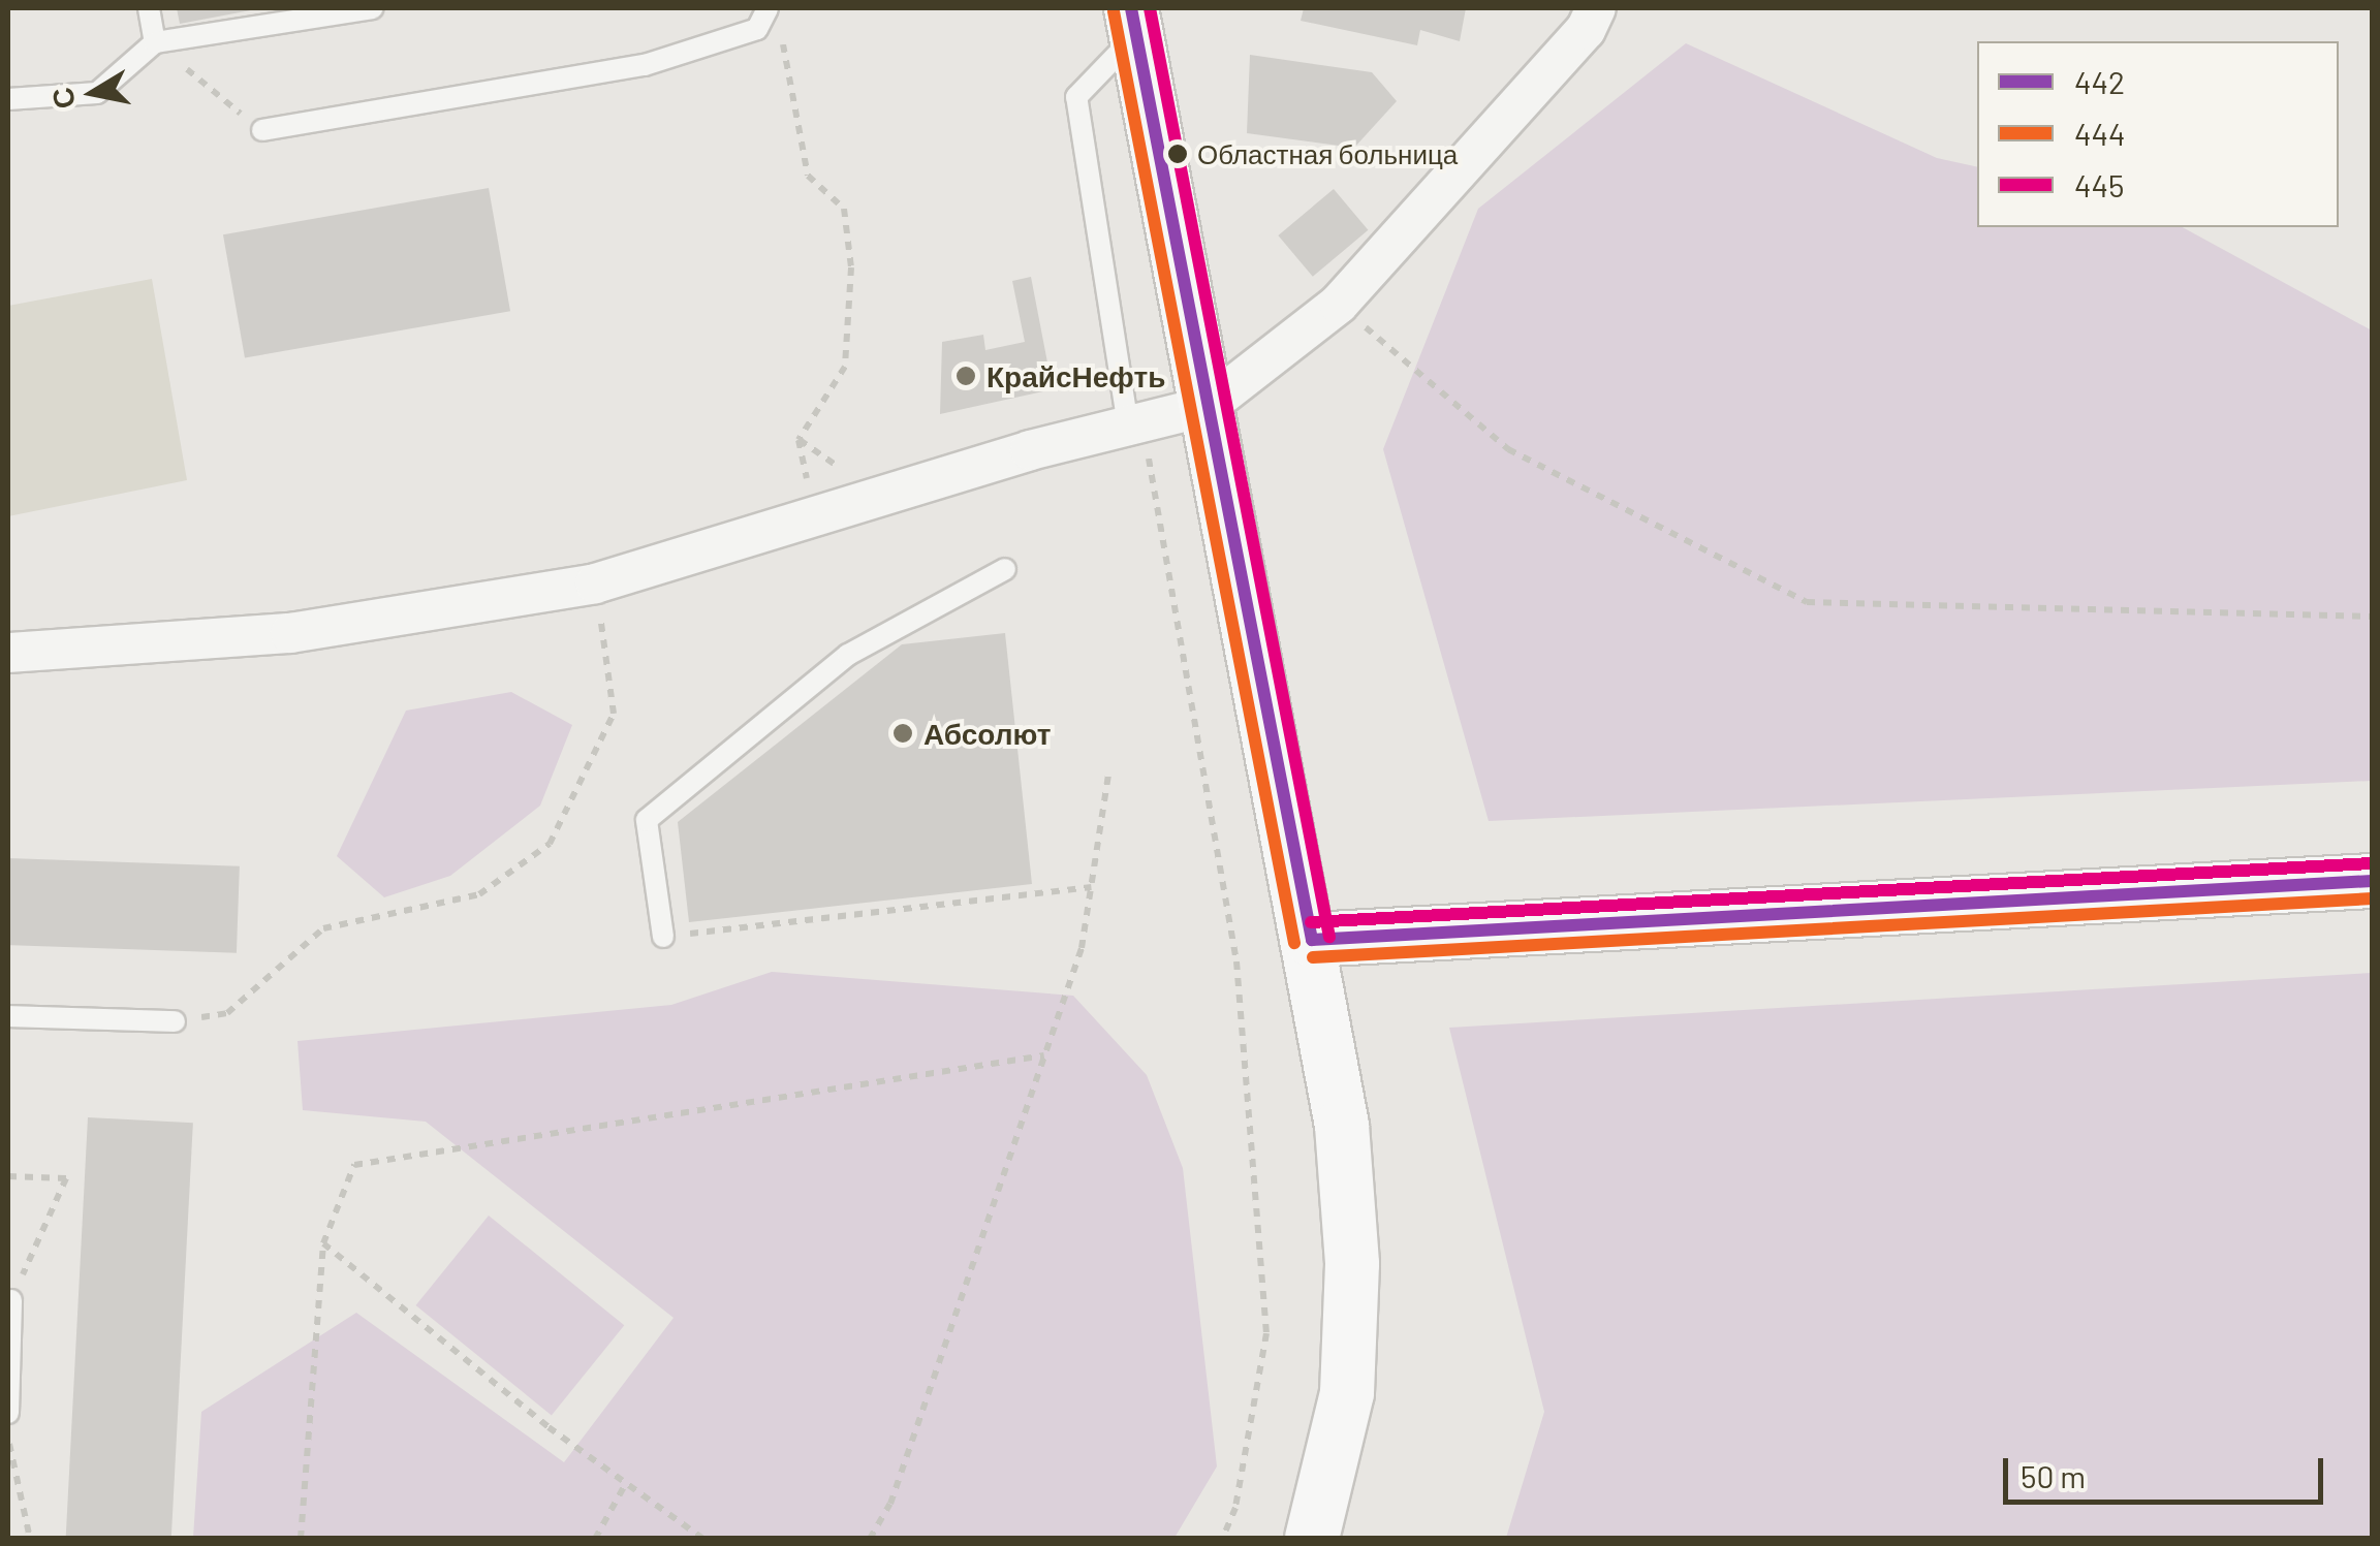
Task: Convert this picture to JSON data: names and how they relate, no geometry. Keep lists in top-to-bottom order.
{
  "places": ["Областная больница", "КрайсНефть", "Абсолют"],
  "lines": ["transit line 442", "transit line 445", "transit line 444"],
  "legend": ["442", "444", "445"],
  "scale_bar": "50 m",
  "north": "left"
}
